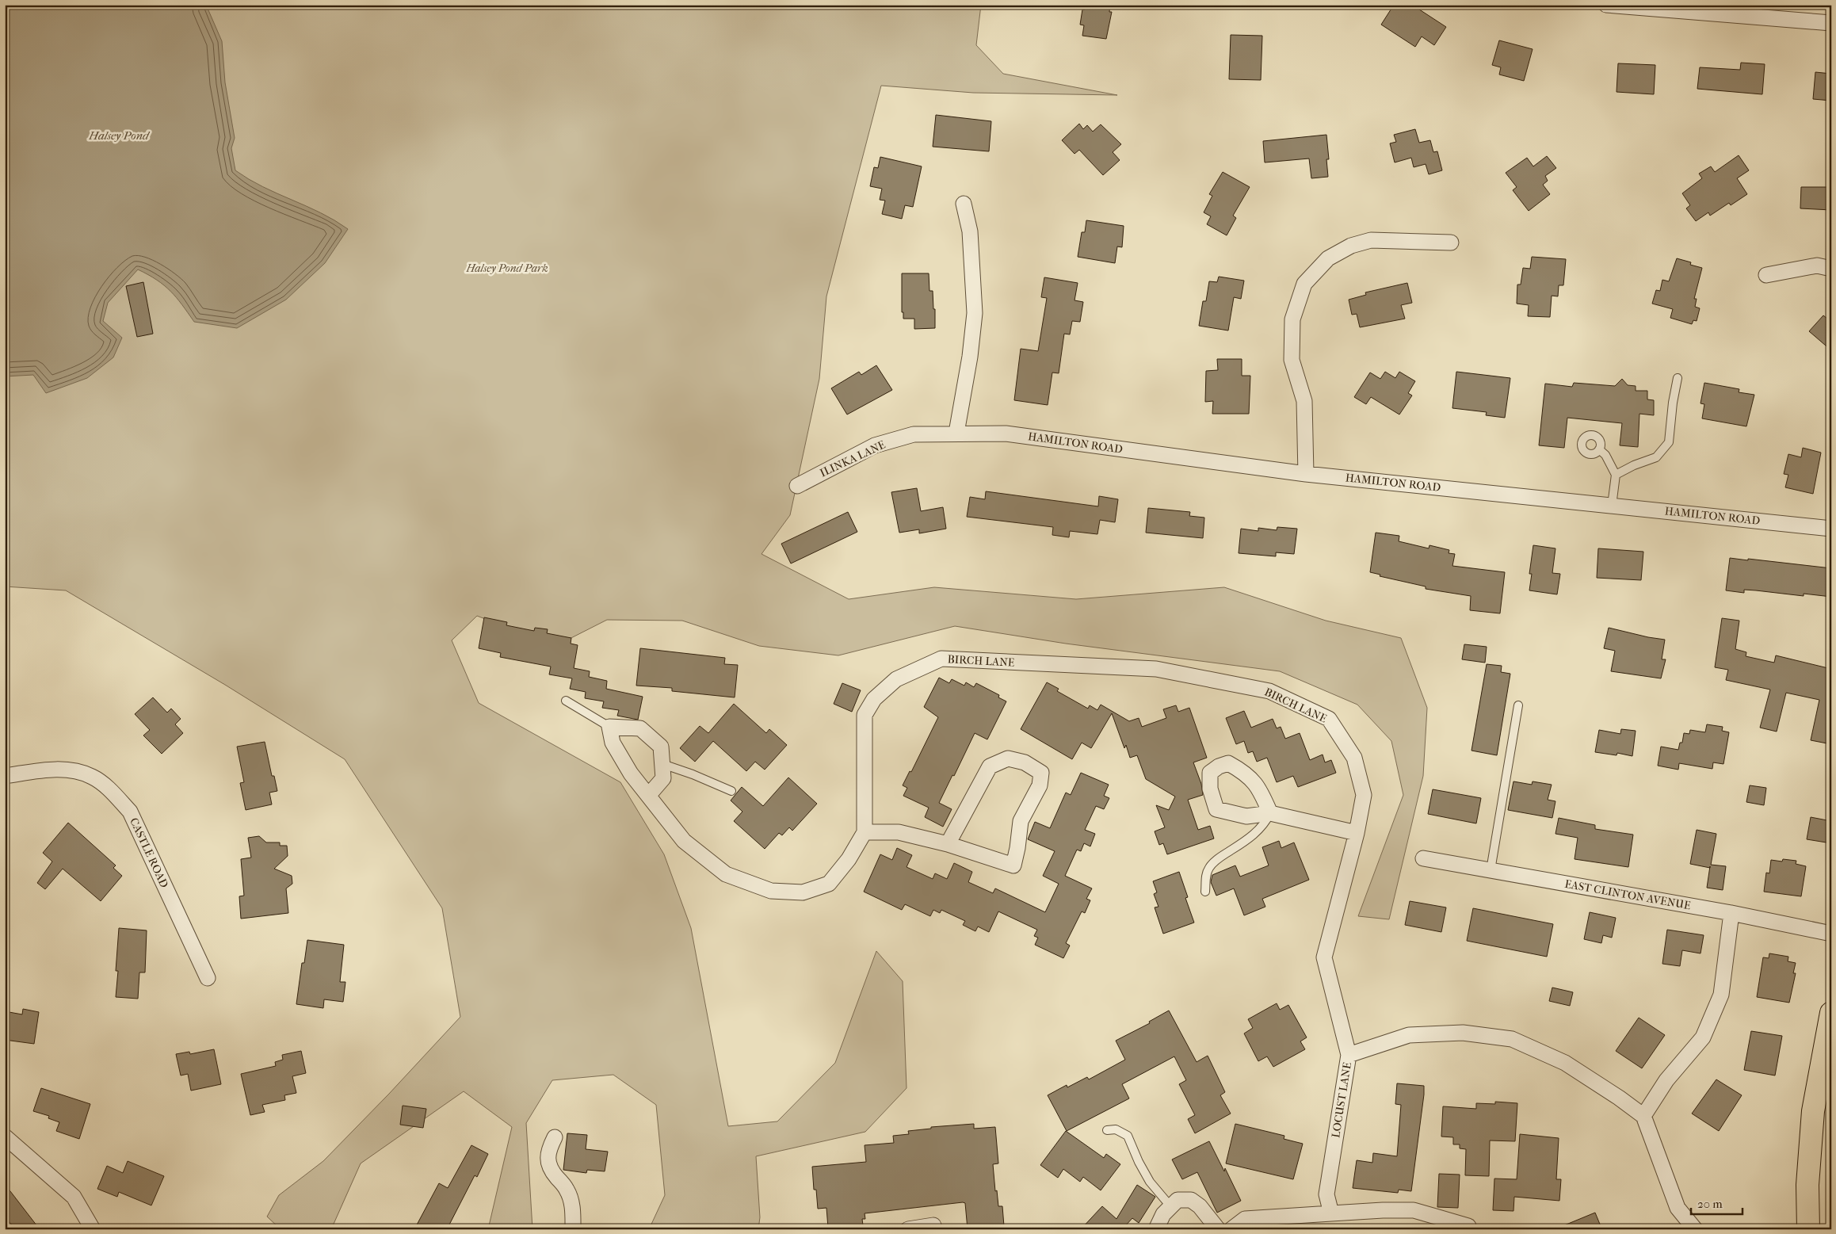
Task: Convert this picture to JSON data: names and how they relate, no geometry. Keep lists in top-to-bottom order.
{
  "streets": {
    "street": [
      "HAMILTON ROAD",
      "ILINKA LANE",
      "BIRCH LANE",
      "CASTLE ROAD",
      "EAST CLINTON AVENUE",
      "LOCUST LANE"
    ]
  },
  "crossings": [
    ["HAMILTON ROAD", "ILINKA LANE"],
    ["BIRCH LANE", "LOCUST LANE"]
  ],
  "water": ["Halsey Pond"],
  "parks": ["Halsey Pond Park"],
  "scale_bar": "20 m"
}
